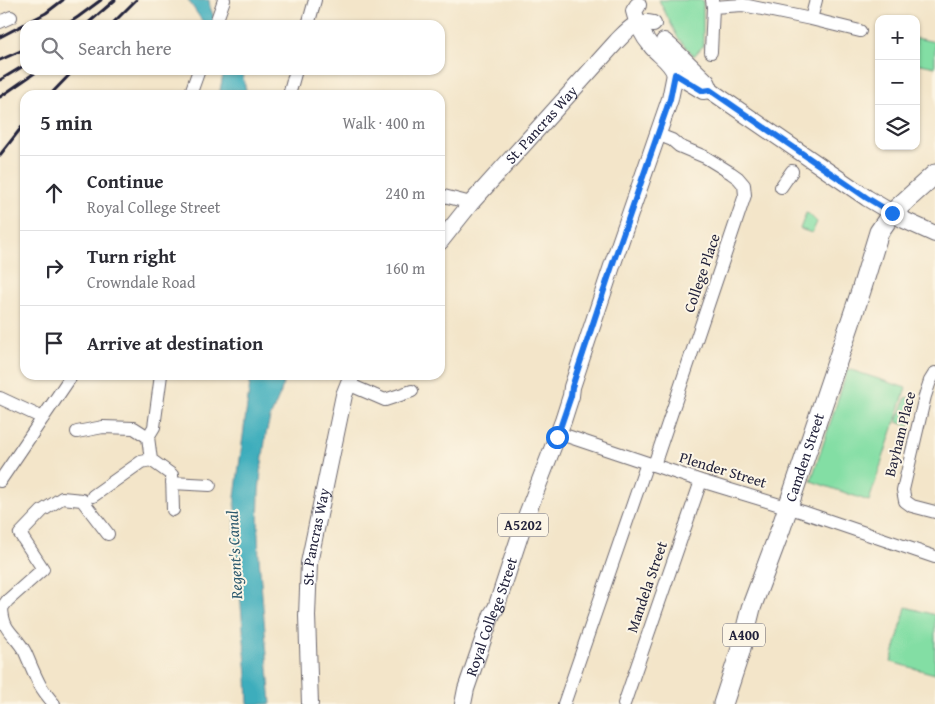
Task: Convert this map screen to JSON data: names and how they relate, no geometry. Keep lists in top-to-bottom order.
{
  "streets": {
    "highway": ["Camden Street", "A400"],
    "main road": ["St. Pancras Way", "A5202", "Royal College Street"],
    "street": [
      "College Place",
      "Bayham Place",
      "Plender Street",
      "Mandela Street"
    ]
  },
  "crossings": [
    ["St. Pancras Way", "A5202"],
    ["College Place", "Plender Street"],
    ["College Place", "Royal College Street"],
    ["Camden Street", "Plender Street"],
    ["Camden Street", "A400"],
    ["Plender Street", "Mandela Street"],
    ["Plender Street", "Royal College Street"],
    ["A5202", "Royal College Street"]
  ],
  "water": ["Regent's Canal"],
  "page": {
    "map_buttons": ["+", "−"],
    "search": "Search here",
    "heading": ["5 min", "Walk · 400 m"],
    "list": [
      ["Continue", "Royal College Street", "240 m"],
      ["Turn right", "Crowndale Road", "160 m"],
      "Arrive at destination"
    ]
  }
}
